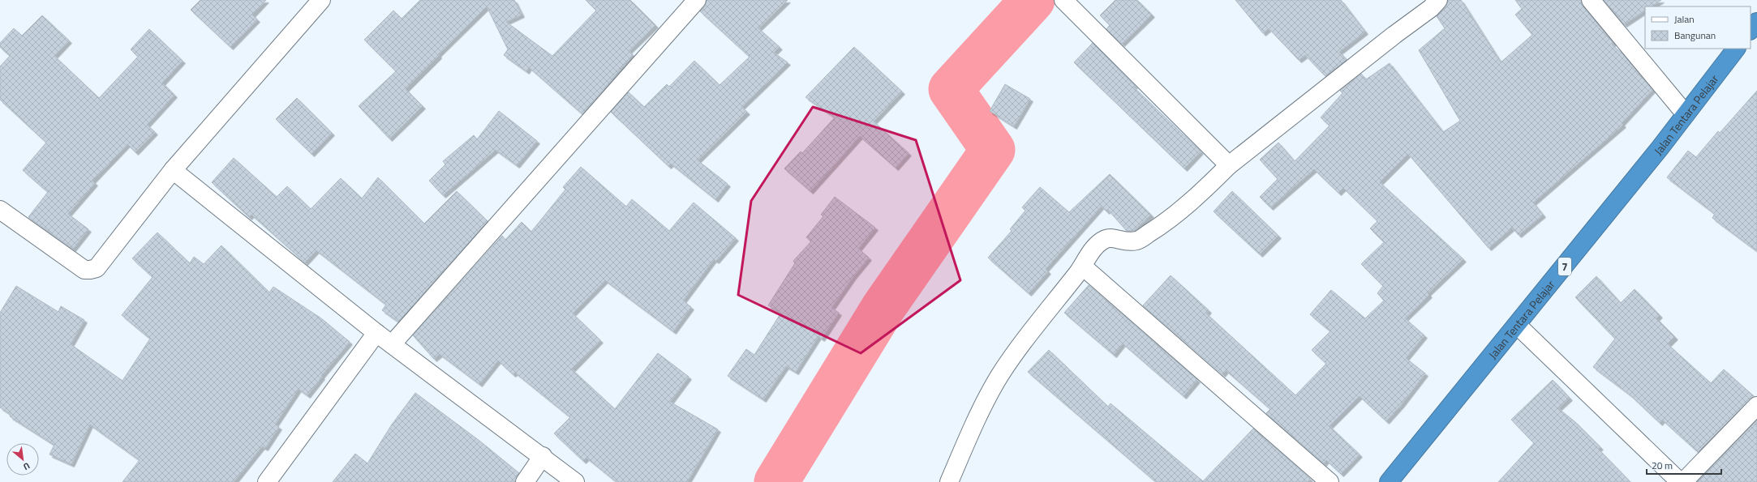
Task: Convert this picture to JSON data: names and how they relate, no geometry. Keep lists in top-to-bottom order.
{
  "streets": {
    "highway": ["Jalan Tentara Pelajar", "7"]
  },
  "legend": ["Jalan", "Bangunan"],
  "scale_bar": "20 m",
  "north": "bottom right"
}
